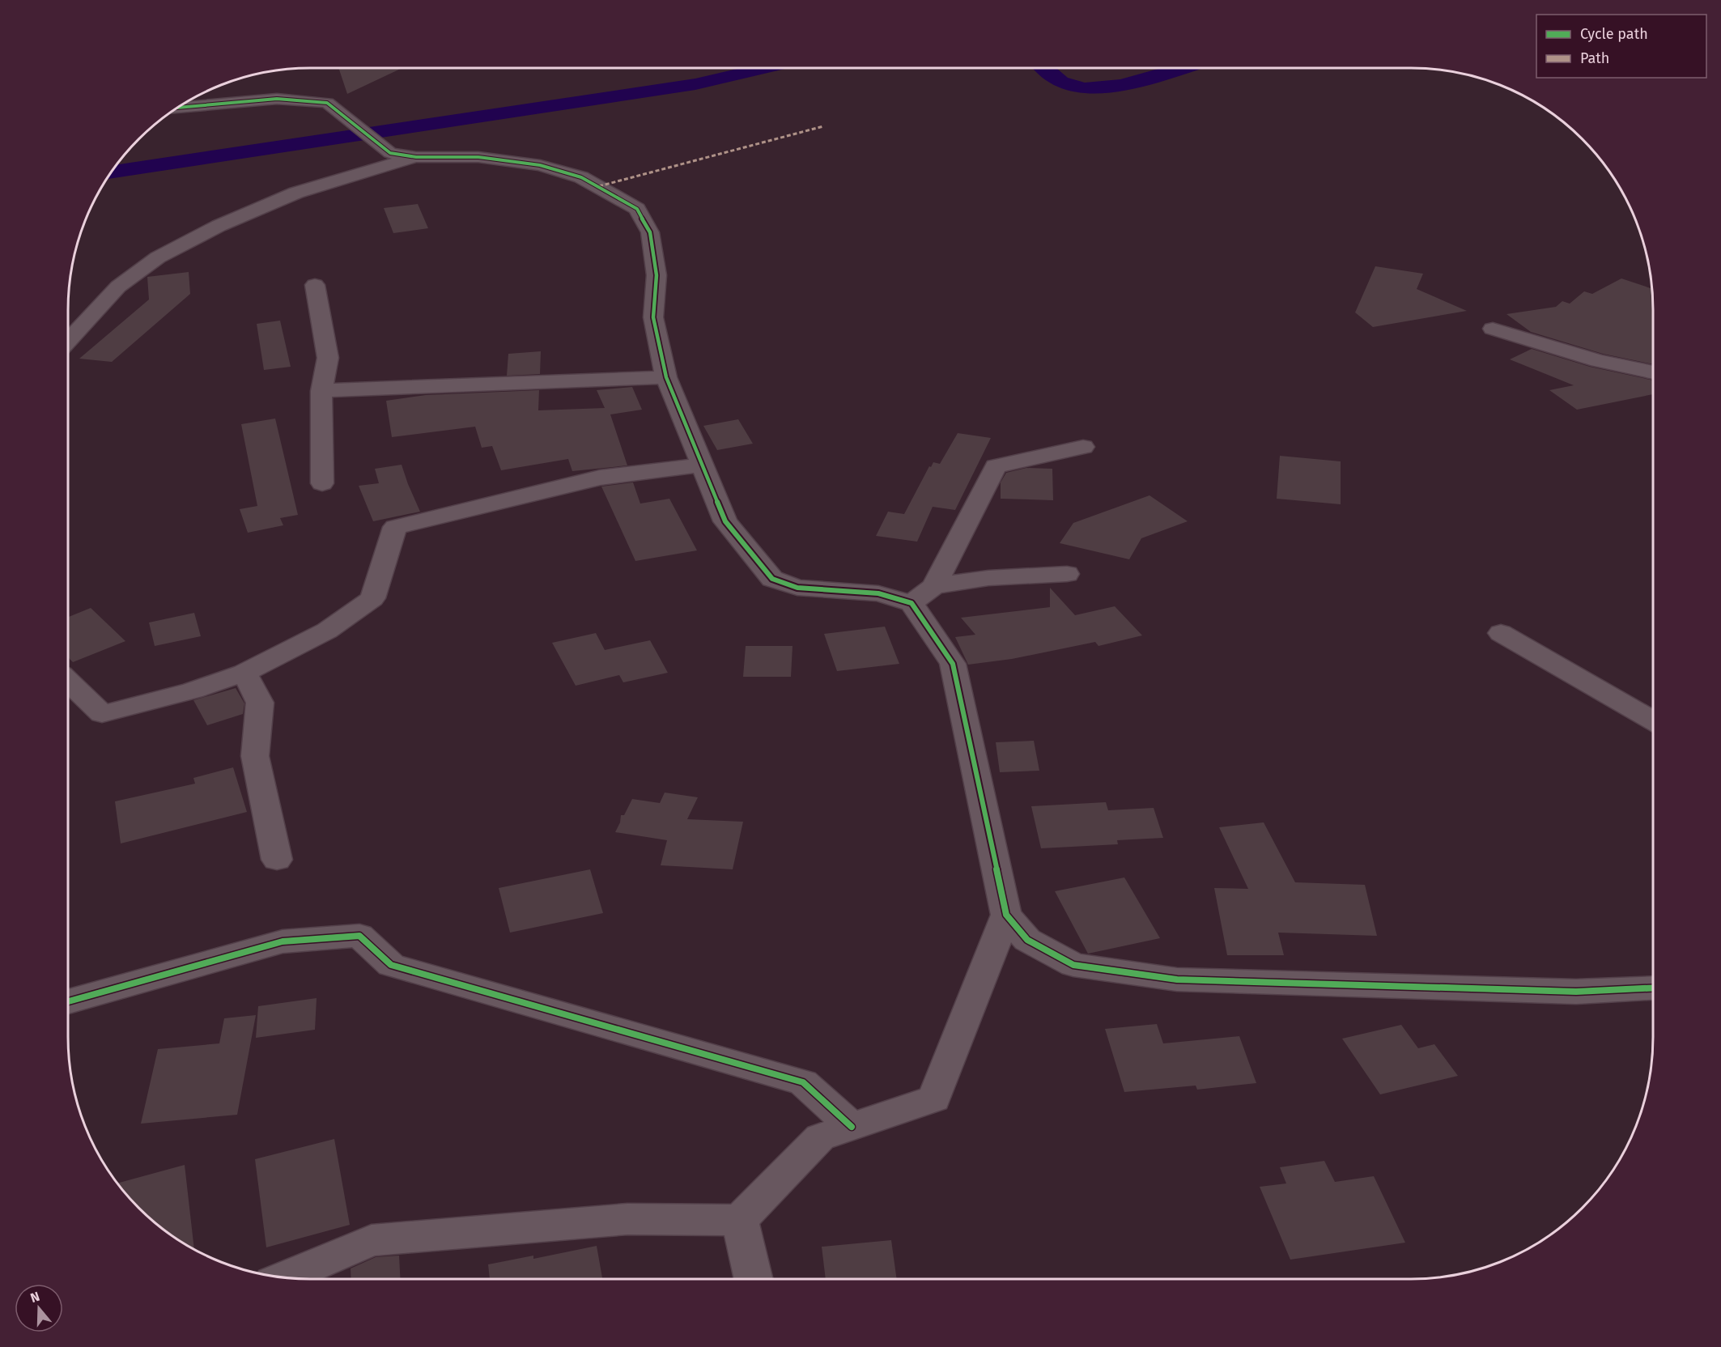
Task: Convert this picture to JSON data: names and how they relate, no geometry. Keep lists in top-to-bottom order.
{
  "legend": ["Cycle path", "Path"],
  "north": "top"
}
